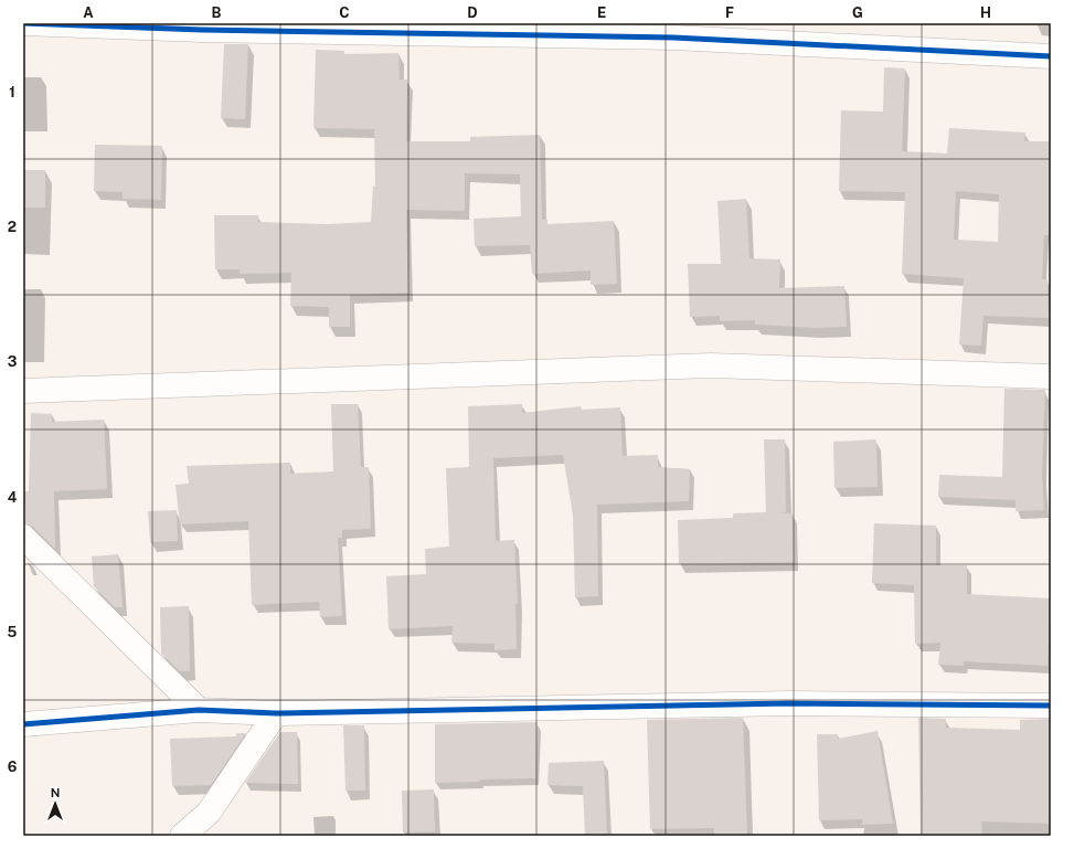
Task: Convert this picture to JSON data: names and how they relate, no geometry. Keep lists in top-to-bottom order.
{
  "north": "top",
  "grid": {
    "columns": [
      "A",
      "B",
      "C",
      "D",
      "E",
      "F",
      "G",
      "H"
    ],
    "rows": [
      "1",
      "2",
      "3",
      "4",
      "5",
      "6"
    ]
  }
}
